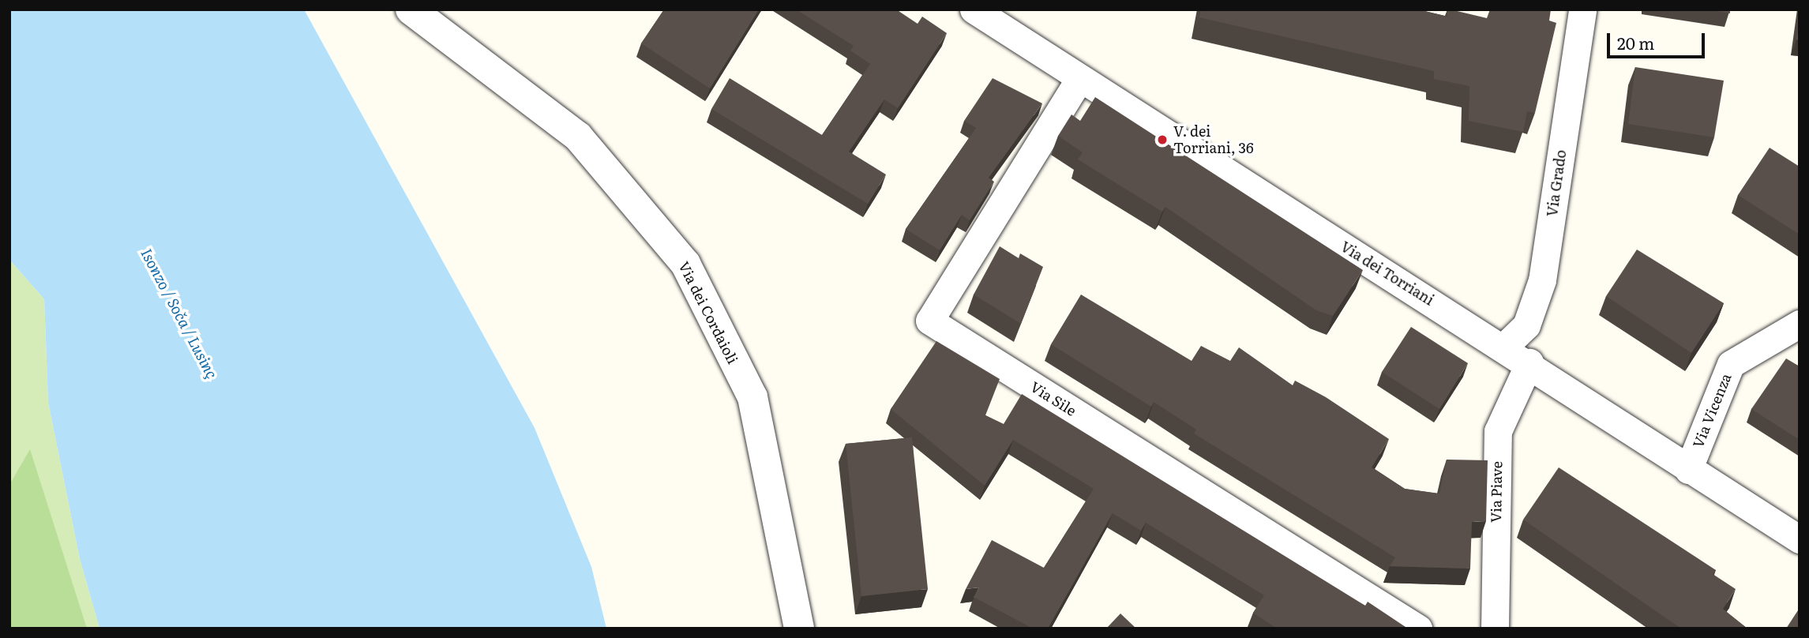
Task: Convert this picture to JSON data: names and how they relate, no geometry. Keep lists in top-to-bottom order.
{
  "streets": {
    "street": [
      "Via Grado",
      "Via dei Torriani",
      "Via dei Cordaioli",
      "Via Sile",
      "Via Vicenza",
      "Via Piave"
    ]
  },
  "crossings": [
    ["Via Grado", "Via dei Torriani"],
    ["Via dei Torriani", "Via Sile"],
    ["Via dei Torriani", "Via Vicenza"],
    ["Via dei Torriani", "Via Piave"]
  ],
  "water": ["Isonzo / Soča / Lusinç"],
  "places": ["V. dei Torriani, 36"],
  "scale_bar": "20 m"
}
